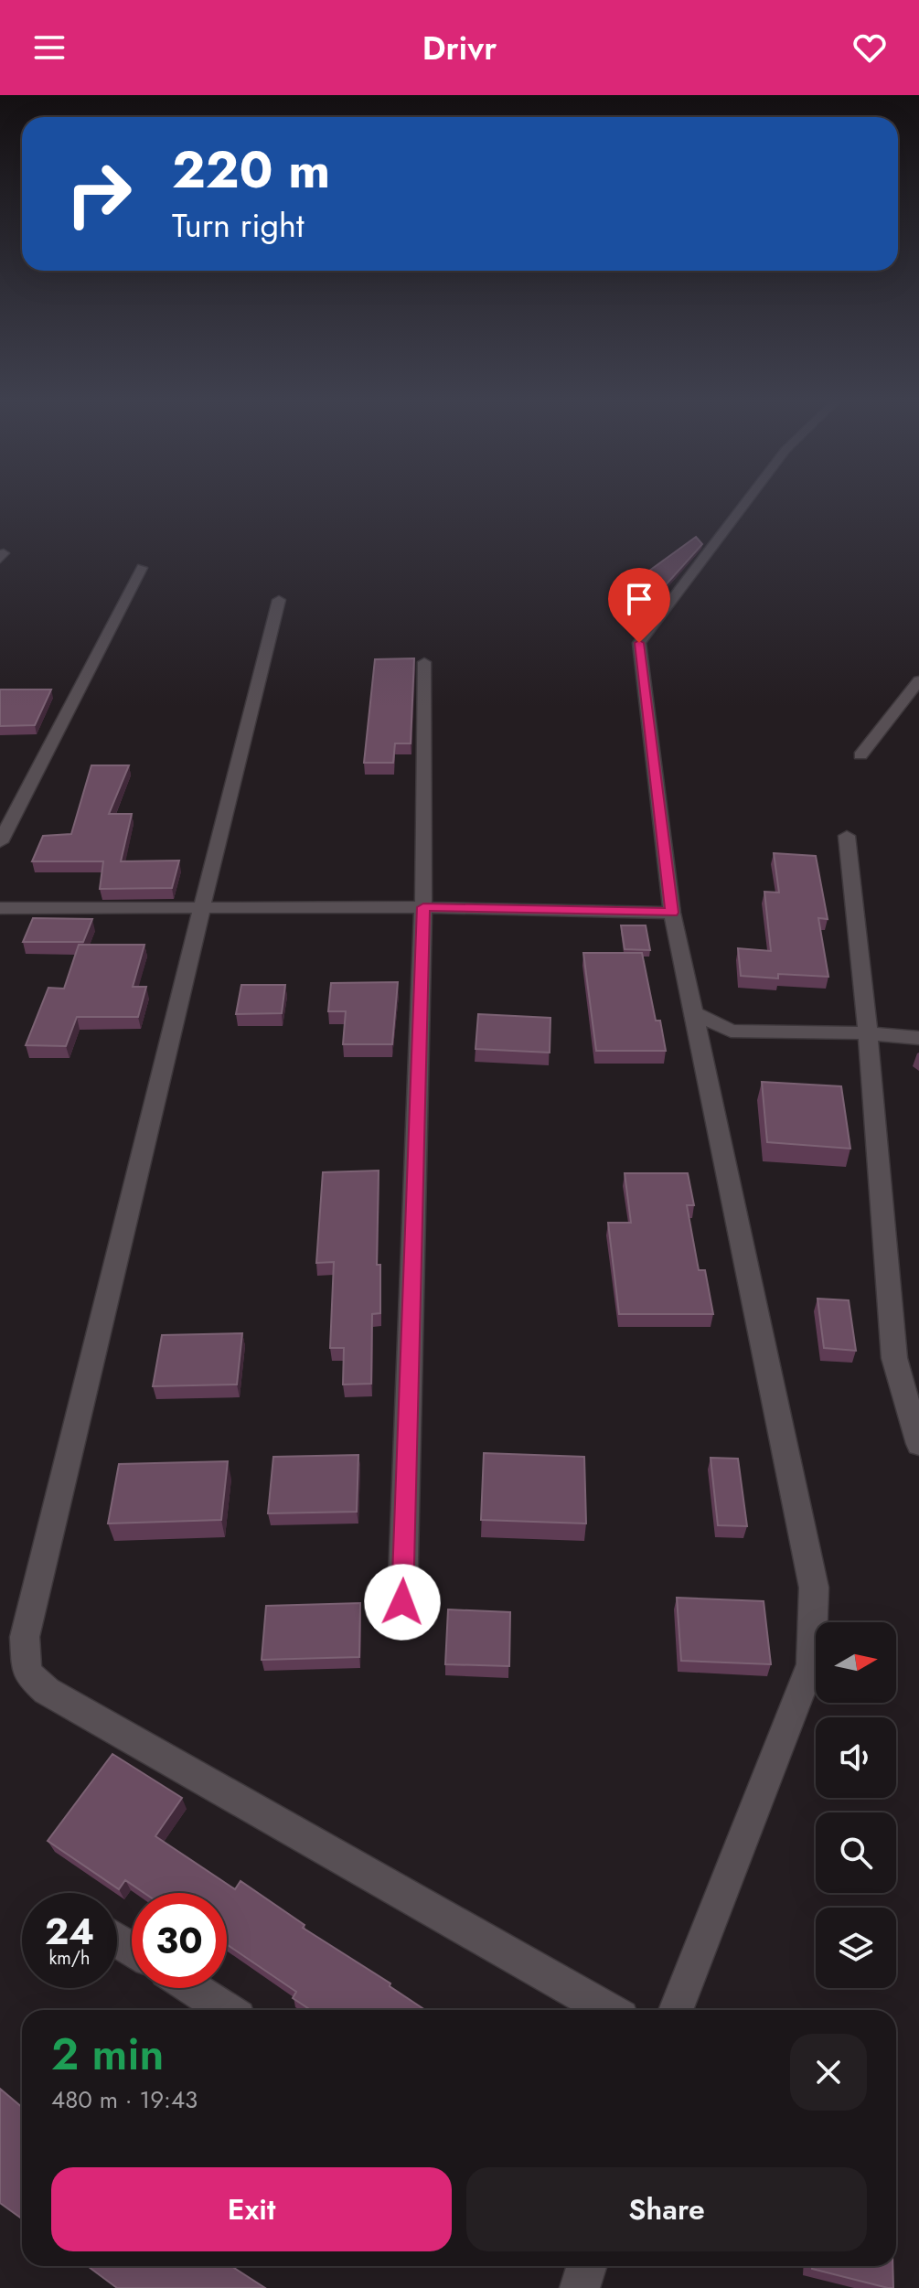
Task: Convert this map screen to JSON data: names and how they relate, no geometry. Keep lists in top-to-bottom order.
{
  "north": "right",
  "page": {
    "header": "Drivr",
    "turn": ["220 m", "Turn right"],
    "speed": "24 km/h",
    "limit": "30",
    "heading": ["2 min", "480 m · 19:43"],
    "buttons": ["Exit", "Share"]
  }
}
